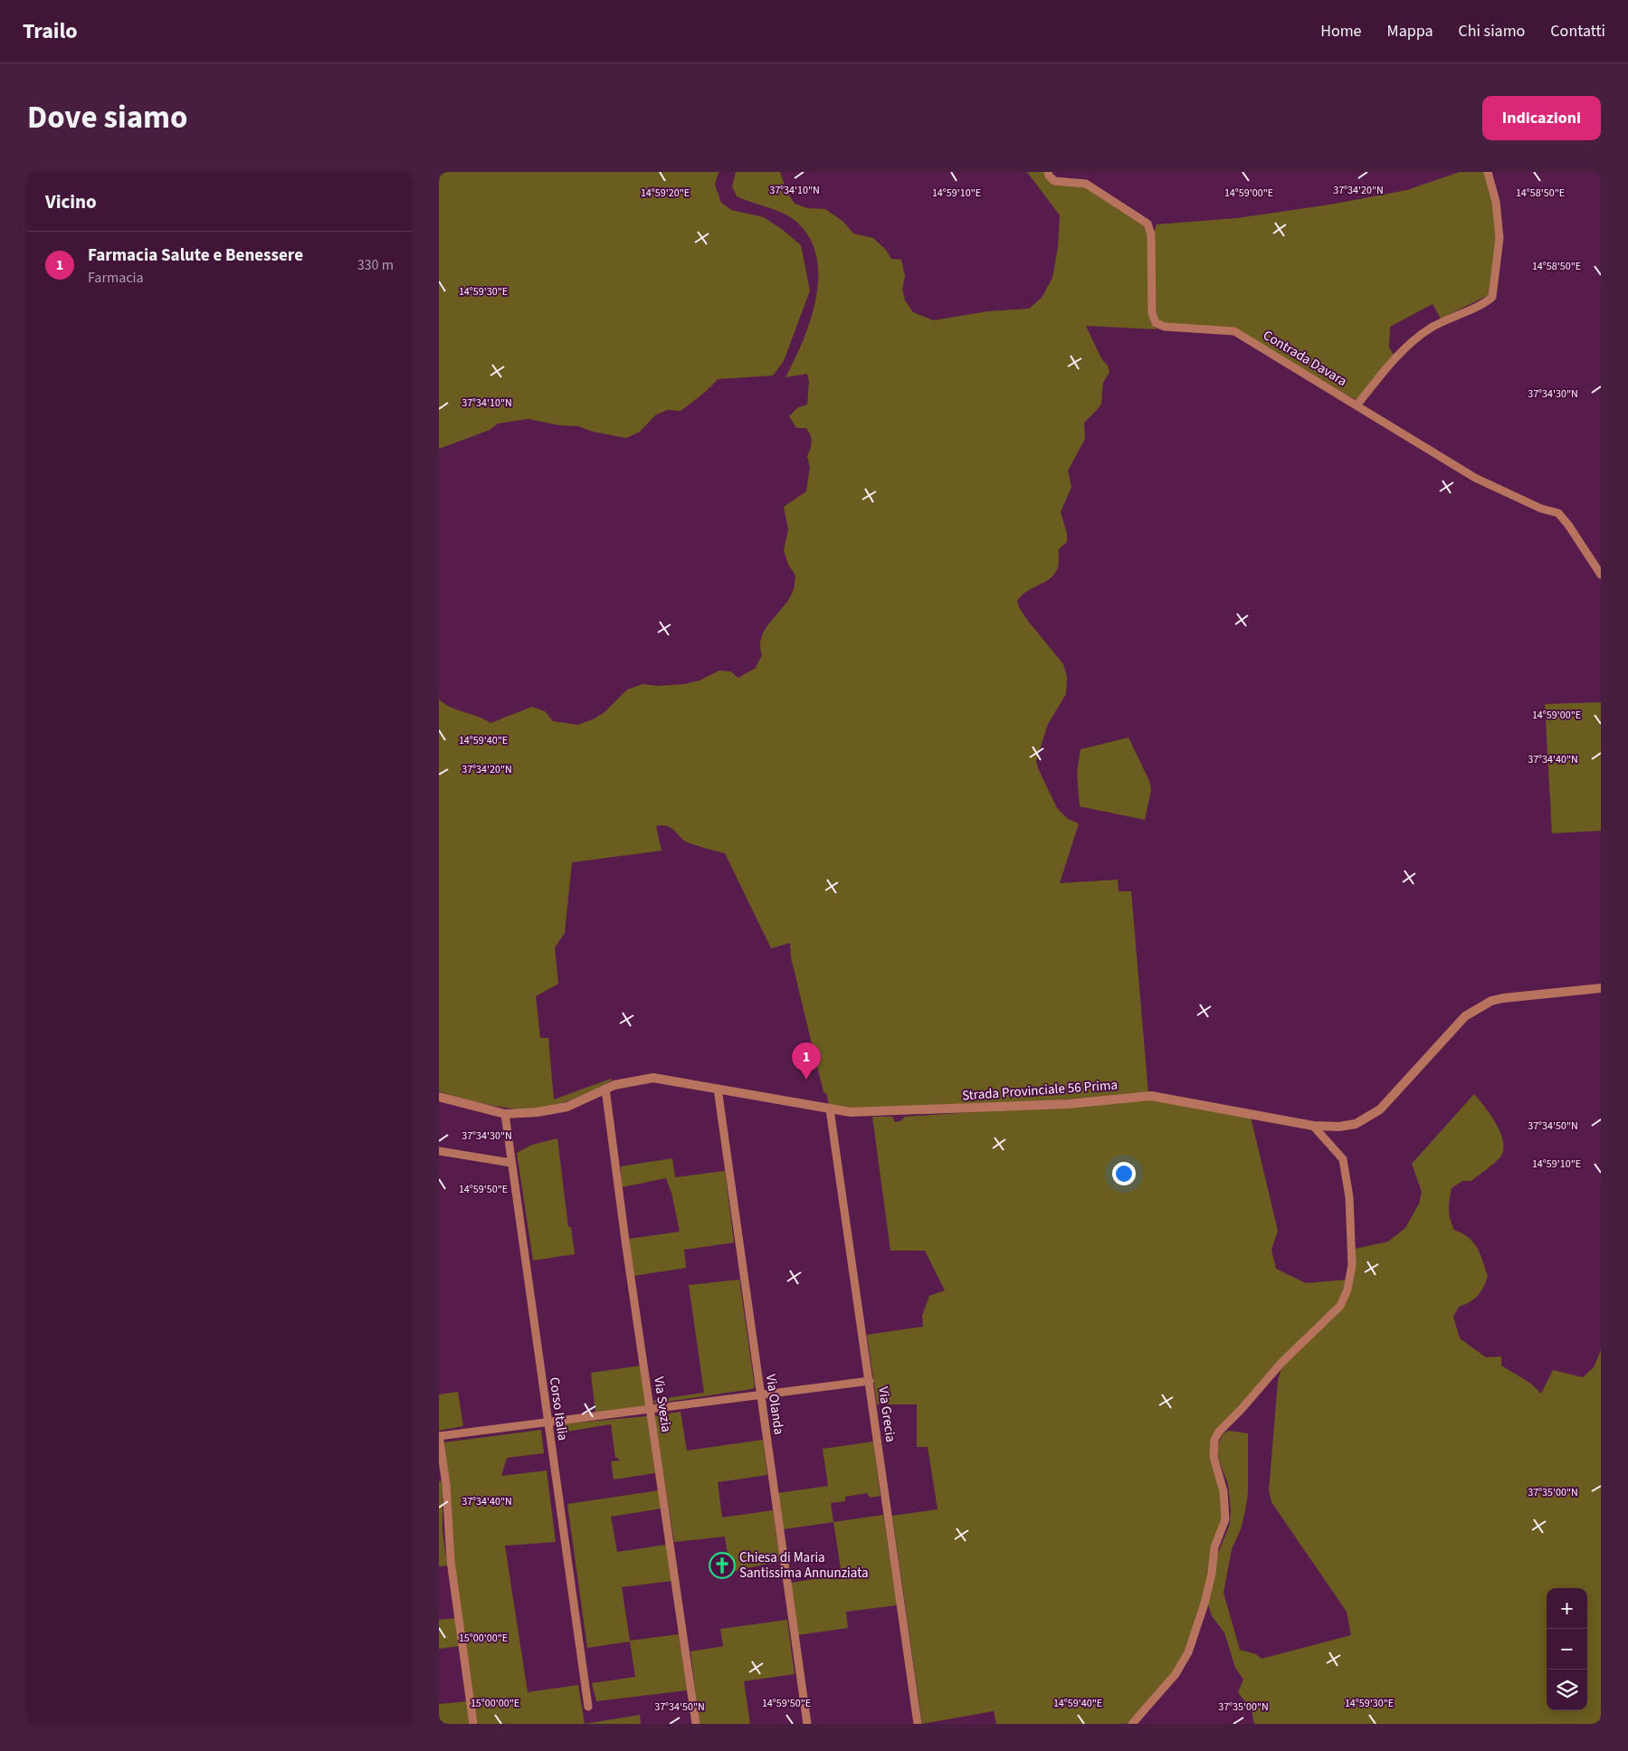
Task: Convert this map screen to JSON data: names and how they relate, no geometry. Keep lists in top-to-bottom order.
{
  "streets": {
    "street": [
      "Contrada Davara",
      "Strada Provinciale 56 Prima",
      "Via Svezia",
      "Via Olanda",
      "Corso Italia",
      "Via Grecia"
    ]
  },
  "crossings": [
    ["Strada Provinciale 56 Prima", "Via Svezia"],
    ["Strada Provinciale 56 Prima", "Via Olanda"],
    ["Strada Provinciale 56 Prima", "Corso Italia"],
    ["Strada Provinciale 56 Prima", "Via Grecia"]
  ],
  "places": {
    "church": ["Chiesa di Maria Santissima Annunziata"]
  },
  "page": {
    "header": "Trailo",
    "nav": [
      "Home",
      "Mappa",
      "Chi siamo",
      "Contatti"
    ],
    "title": "Dove siamo",
    "buttons": "Indicazioni",
    "heading": "Vicino",
    "list": [
      {
        "mark": "1",
        "name": "Farmacia Salute e Benessere",
        "note": "Farmacia",
        "value": "330 m"
      }
    ],
    "pins": "1",
    "map_buttons": ["+", "−"]
  },
  "coordinates": [
    "37°34'10\"N",
    "37°34'20\"N",
    "14°59'20\"E",
    "14°59'10\"E",
    "14°59'00\"E",
    "14°58'50\"E",
    "14°59'30\"E",
    "37°34'30\"N",
    "14°59'40\"E",
    "37°34'40\"N",
    "37°34'50\"N",
    "14°59'50\"E",
    "37°35'00\"N",
    "15°00'00\"E"
  ]
}
